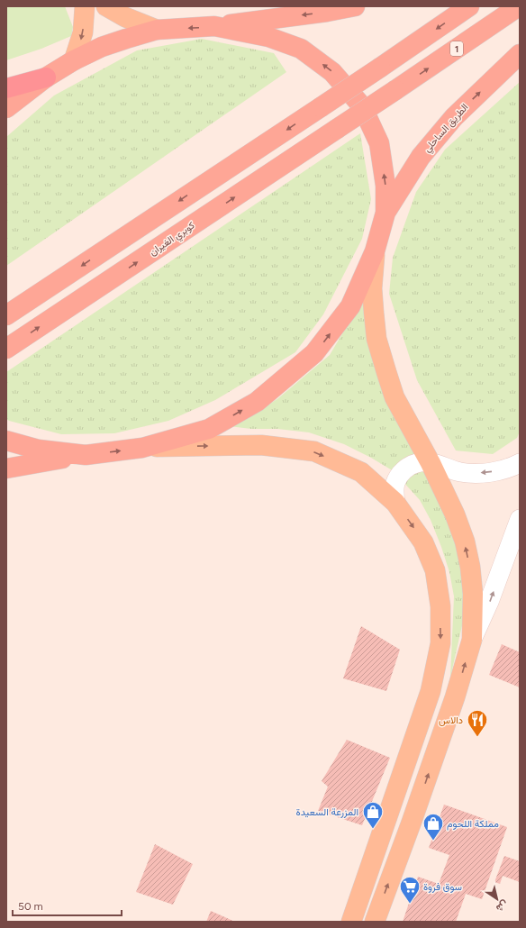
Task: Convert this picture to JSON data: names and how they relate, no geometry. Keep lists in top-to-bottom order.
{
  "streets": {
    "highway": ["1", "الطريق الساحلي", "كوبري الغيران"]
  },
  "places": {
    "restaurant": ["دالاس"],
    "shop": ["المزرعة السعيدة", "مملكة اللحوم"],
    "supermarket": ["سوق فروة"]
  },
  "scale_bar": "50 m",
  "north": "bottom right"
}
